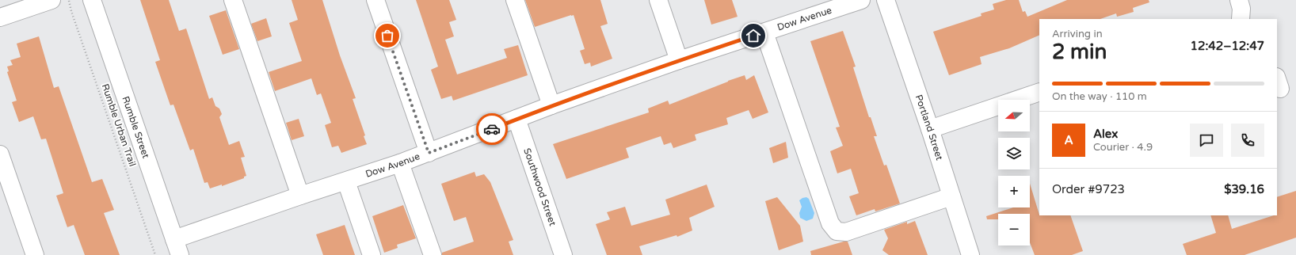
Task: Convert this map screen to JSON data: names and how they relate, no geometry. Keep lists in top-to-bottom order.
{
  "streets": {
    "street": [
      "Dow Avenue",
      "Rumble Street",
      "Portland Street",
      "Southwood Street"
    ],
    "path": ["Rumble Urban Trail"]
  },
  "crossings": [
    ["Dow Avenue", "Rumble Street"],
    ["Dow Avenue", "Southwood Street"]
  ],
  "north": "left",
  "page": {
    "heading": ["2 min", "Arriving in", "12:42–12:47"],
    "panel": [
      "Alex",
      "Courier · 4.9",
      "Order #9723",
      "$39.16"
    ],
    "bar": "On the way · 110 m",
    "map_buttons": ["+", "−"],
    "round": "A"
  }
}
